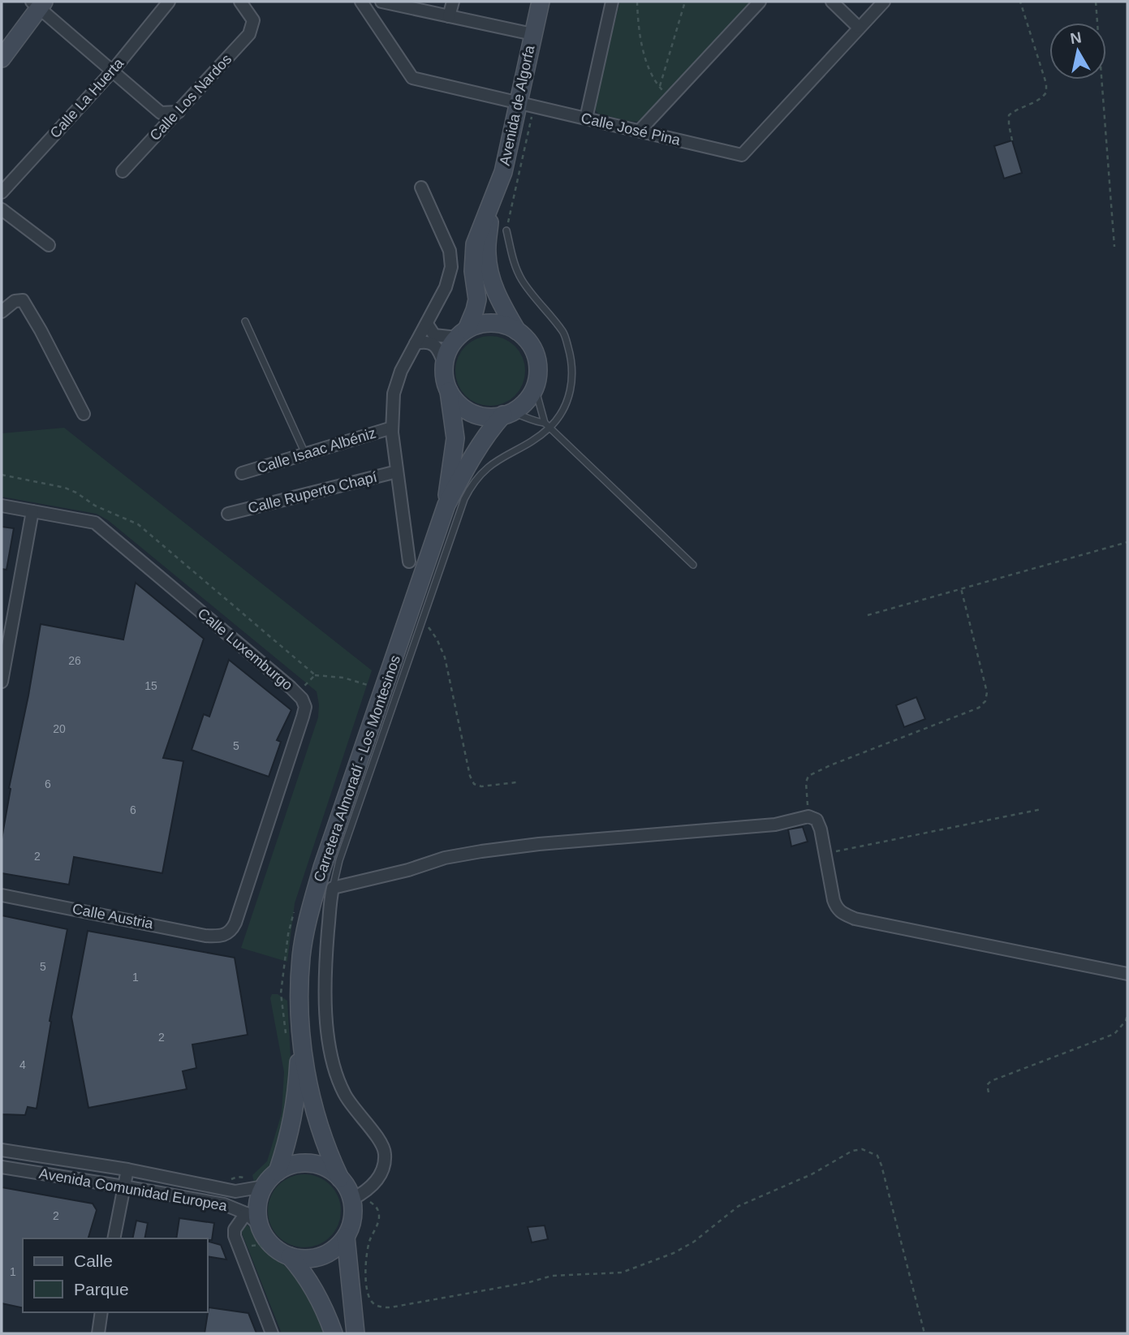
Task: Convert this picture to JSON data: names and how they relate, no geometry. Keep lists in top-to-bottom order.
{
  "streets": {
    "main road": ["Avenida de Algorfa", "Carretera Almoradí - Los Montesinos"],
    "street": [
      "Calle Los Nardos",
      "Calle La Huerta",
      "Calle José Pina",
      "Calle Isaac Albéniz",
      "Calle Ruperto Chapí",
      "Calle Luxemburgo",
      "Calle Austria",
      "Avenida Comunidad Europea"
    ]
  },
  "crossings": [
    ["Avenida de Algorfa", "Calle José Pina"],
    ["Avenida de Algorfa", "Carretera Almoradí - Los Montesinos"],
    ["Calle Luxemburgo", "Calle Austria"],
    ["Carretera Almoradí - Los Montesinos", "Avenida Comunidad Europea"]
  ],
  "house_numbers": [
    "26",
    "15",
    "20",
    "5",
    "6",
    "6",
    "2",
    "5",
    "1",
    "2",
    "4",
    "2",
    "1"
  ],
  "legend": ["Calle", "Parque"],
  "north": "top"
}
